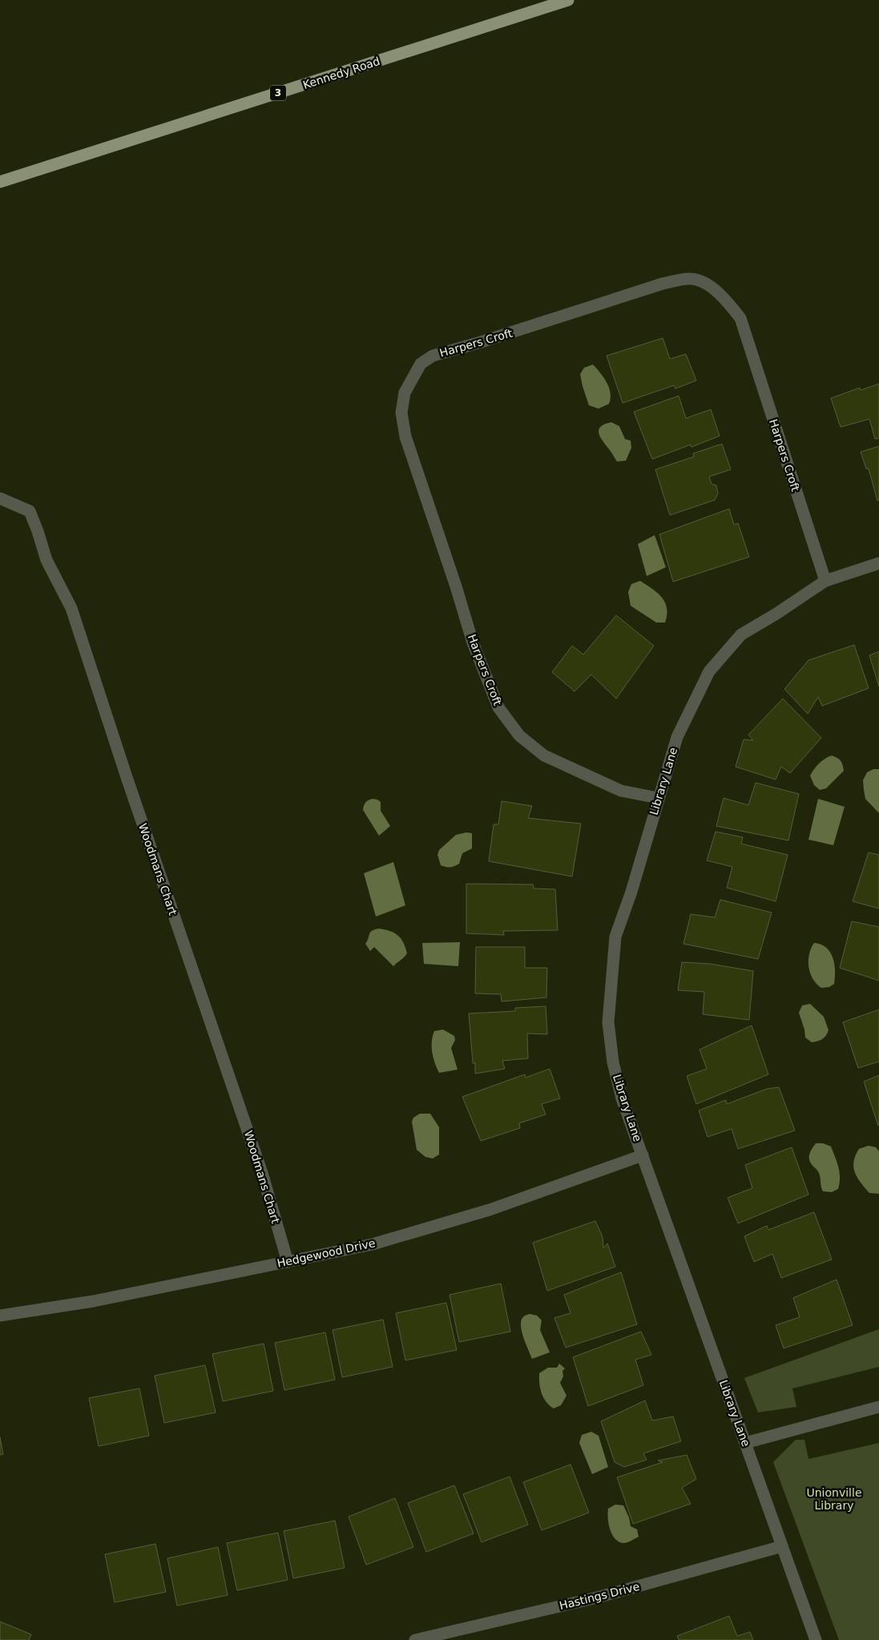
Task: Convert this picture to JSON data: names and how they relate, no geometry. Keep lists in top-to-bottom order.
{
  "streets": {
    "main road": ["Kennedy Road", "3"],
    "street": [
      "Harpers Croft",
      "Library Lane",
      "Woodmans Chart",
      "Hedgewood Drive",
      "Hastings Drive"
    ]
  },
  "crossings": [
    ["Harpers Croft", "Library Lane"],
    ["Library Lane", "Hedgewood Drive"],
    ["Library Lane", "Hastings Drive"],
    ["Woodmans Chart", "Hedgewood Drive"]
  ],
  "parks": ["Unionville Library"]
}
